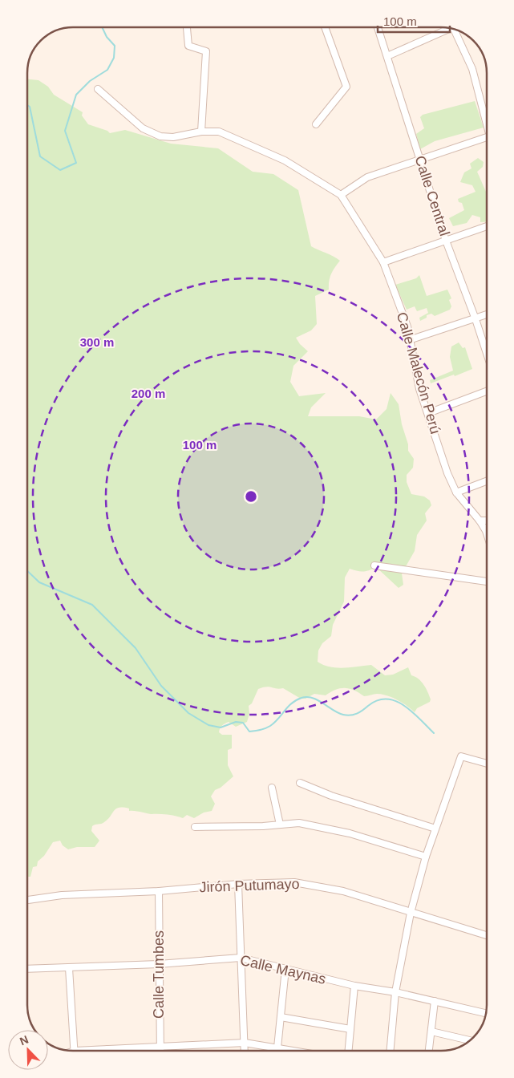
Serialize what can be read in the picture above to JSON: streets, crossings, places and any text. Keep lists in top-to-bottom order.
{
  "streets": {
    "street": [
      "Calle Central",
      "Calle Malecón Perú",
      "Jirón Putumayo",
      "Calle Maynas",
      "Calle Tumbes"
    ]
  },
  "crossings": [
    ["Jirón Putumayo", "Calle Tumbes"],
    ["Calle Maynas", "Calle Tumbes"]
  ],
  "scale_bar": "100 m",
  "north": "top left",
  "rings": ["300 m", "200 m", "100 m"]
}
